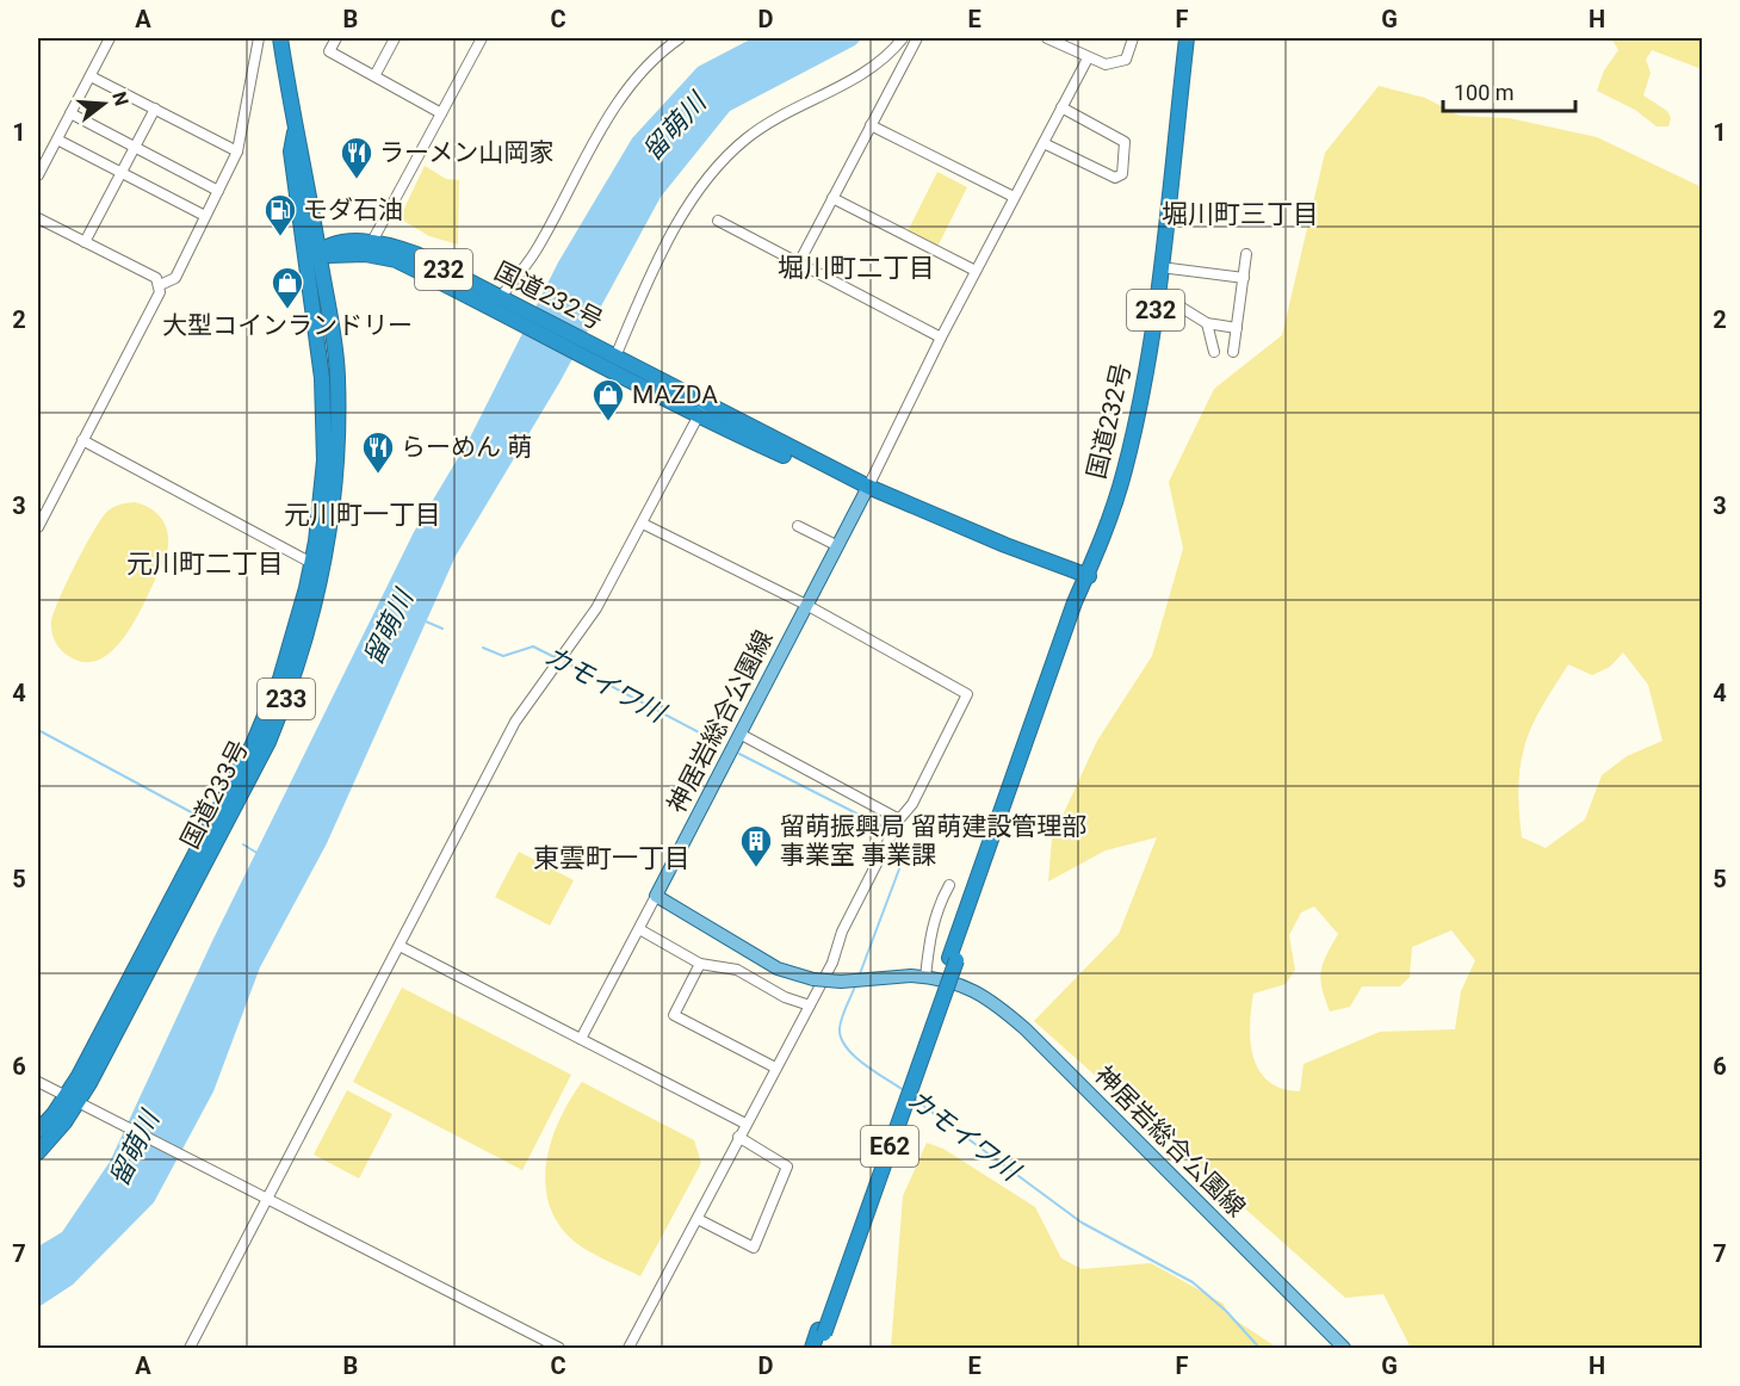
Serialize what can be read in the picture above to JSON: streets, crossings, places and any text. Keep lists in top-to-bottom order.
{
  "streets": {
    "highway": [
      "232",
      "国道232号",
      "233",
      "国道233号",
      "E62"
    ],
    "main road": ["神居岩総合公園線"]
  },
  "crossings": [
    ["国道232号", "神居岩総合公園線"],
    ["国道232号", "国道233号"],
    ["国道232号", "E62"]
  ],
  "districts": [
    "堀川町三丁目",
    "堀川町二丁目",
    "元川町一丁目",
    "元川町二丁目",
    "東雲町一丁目"
  ],
  "water": ["留萌川", "カモイワ川"],
  "places": {
    "restaurant": ["ラーメン山岡家", "らーめん 萌"],
    "fuel station": ["モダ石油"],
    "shop": ["大型コインランドリー", "MAZDA"],
    "building": ["留萌振興局 留萌建設管理部 事業室 事業課"]
  },
  "scale_bar": "100 m",
  "north": "right",
  "grid": {
    "columns": [
      "A",
      "B",
      "C",
      "D",
      "E",
      "F",
      "G",
      "H"
    ],
    "rows": [
      "1",
      "2",
      "3",
      "4",
      "5",
      "6",
      "7"
    ]
  }
}
